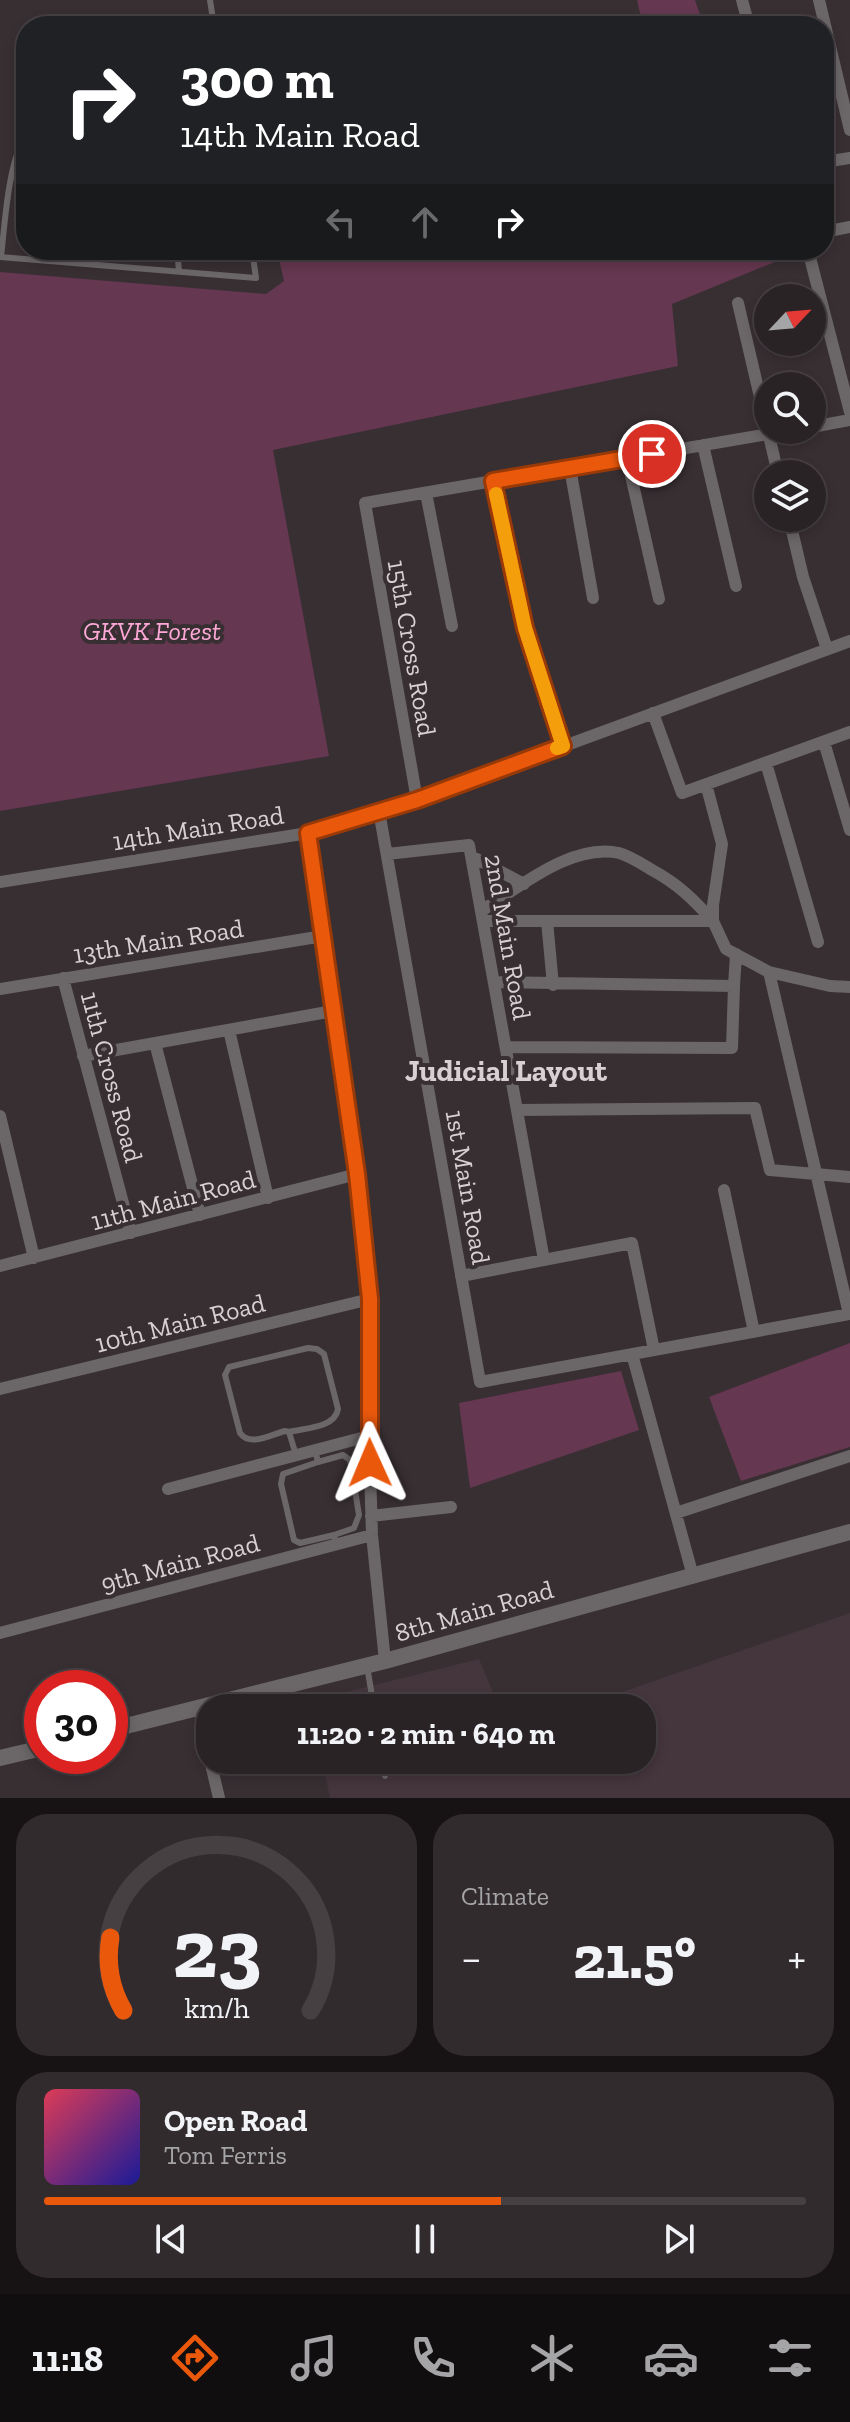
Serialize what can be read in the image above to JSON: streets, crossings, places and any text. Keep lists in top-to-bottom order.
{
  "streets": {
    "street": [
      "15th Cross Road",
      "14th Main Road",
      "2nd Main Road",
      "13th Main Road",
      "11th Cross Road",
      "1st Main Road",
      "11th Main Road",
      "10th Main Road",
      "9th Main Road",
      "8th Main Road"
    ]
  },
  "crossings": [
    ["15th Cross Road", "14th Main Road"],
    ["14th Main Road", "1st Main Road"],
    ["2nd Main Road", "1st Main Road"],
    ["13th Main Road", "11th Cross Road"],
    ["11th Cross Road", "11th Main Road"]
  ],
  "districts": ["Judicial Layout"],
  "parks": ["GKVK Forest"],
  "north": "top right",
  "page": {
    "turn": ["300 m", "14th Main Road"],
    "limit": "30",
    "trip": "11:20 · 2 min · 640 m",
    "tile": "Climate",
    "heat": ["−", "21.5°", "+"],
    "song": ["Open Road", "Tom Ferris"],
    "tabs": "11:18",
    "gauge": ["23", "km/h"]
  }
}
